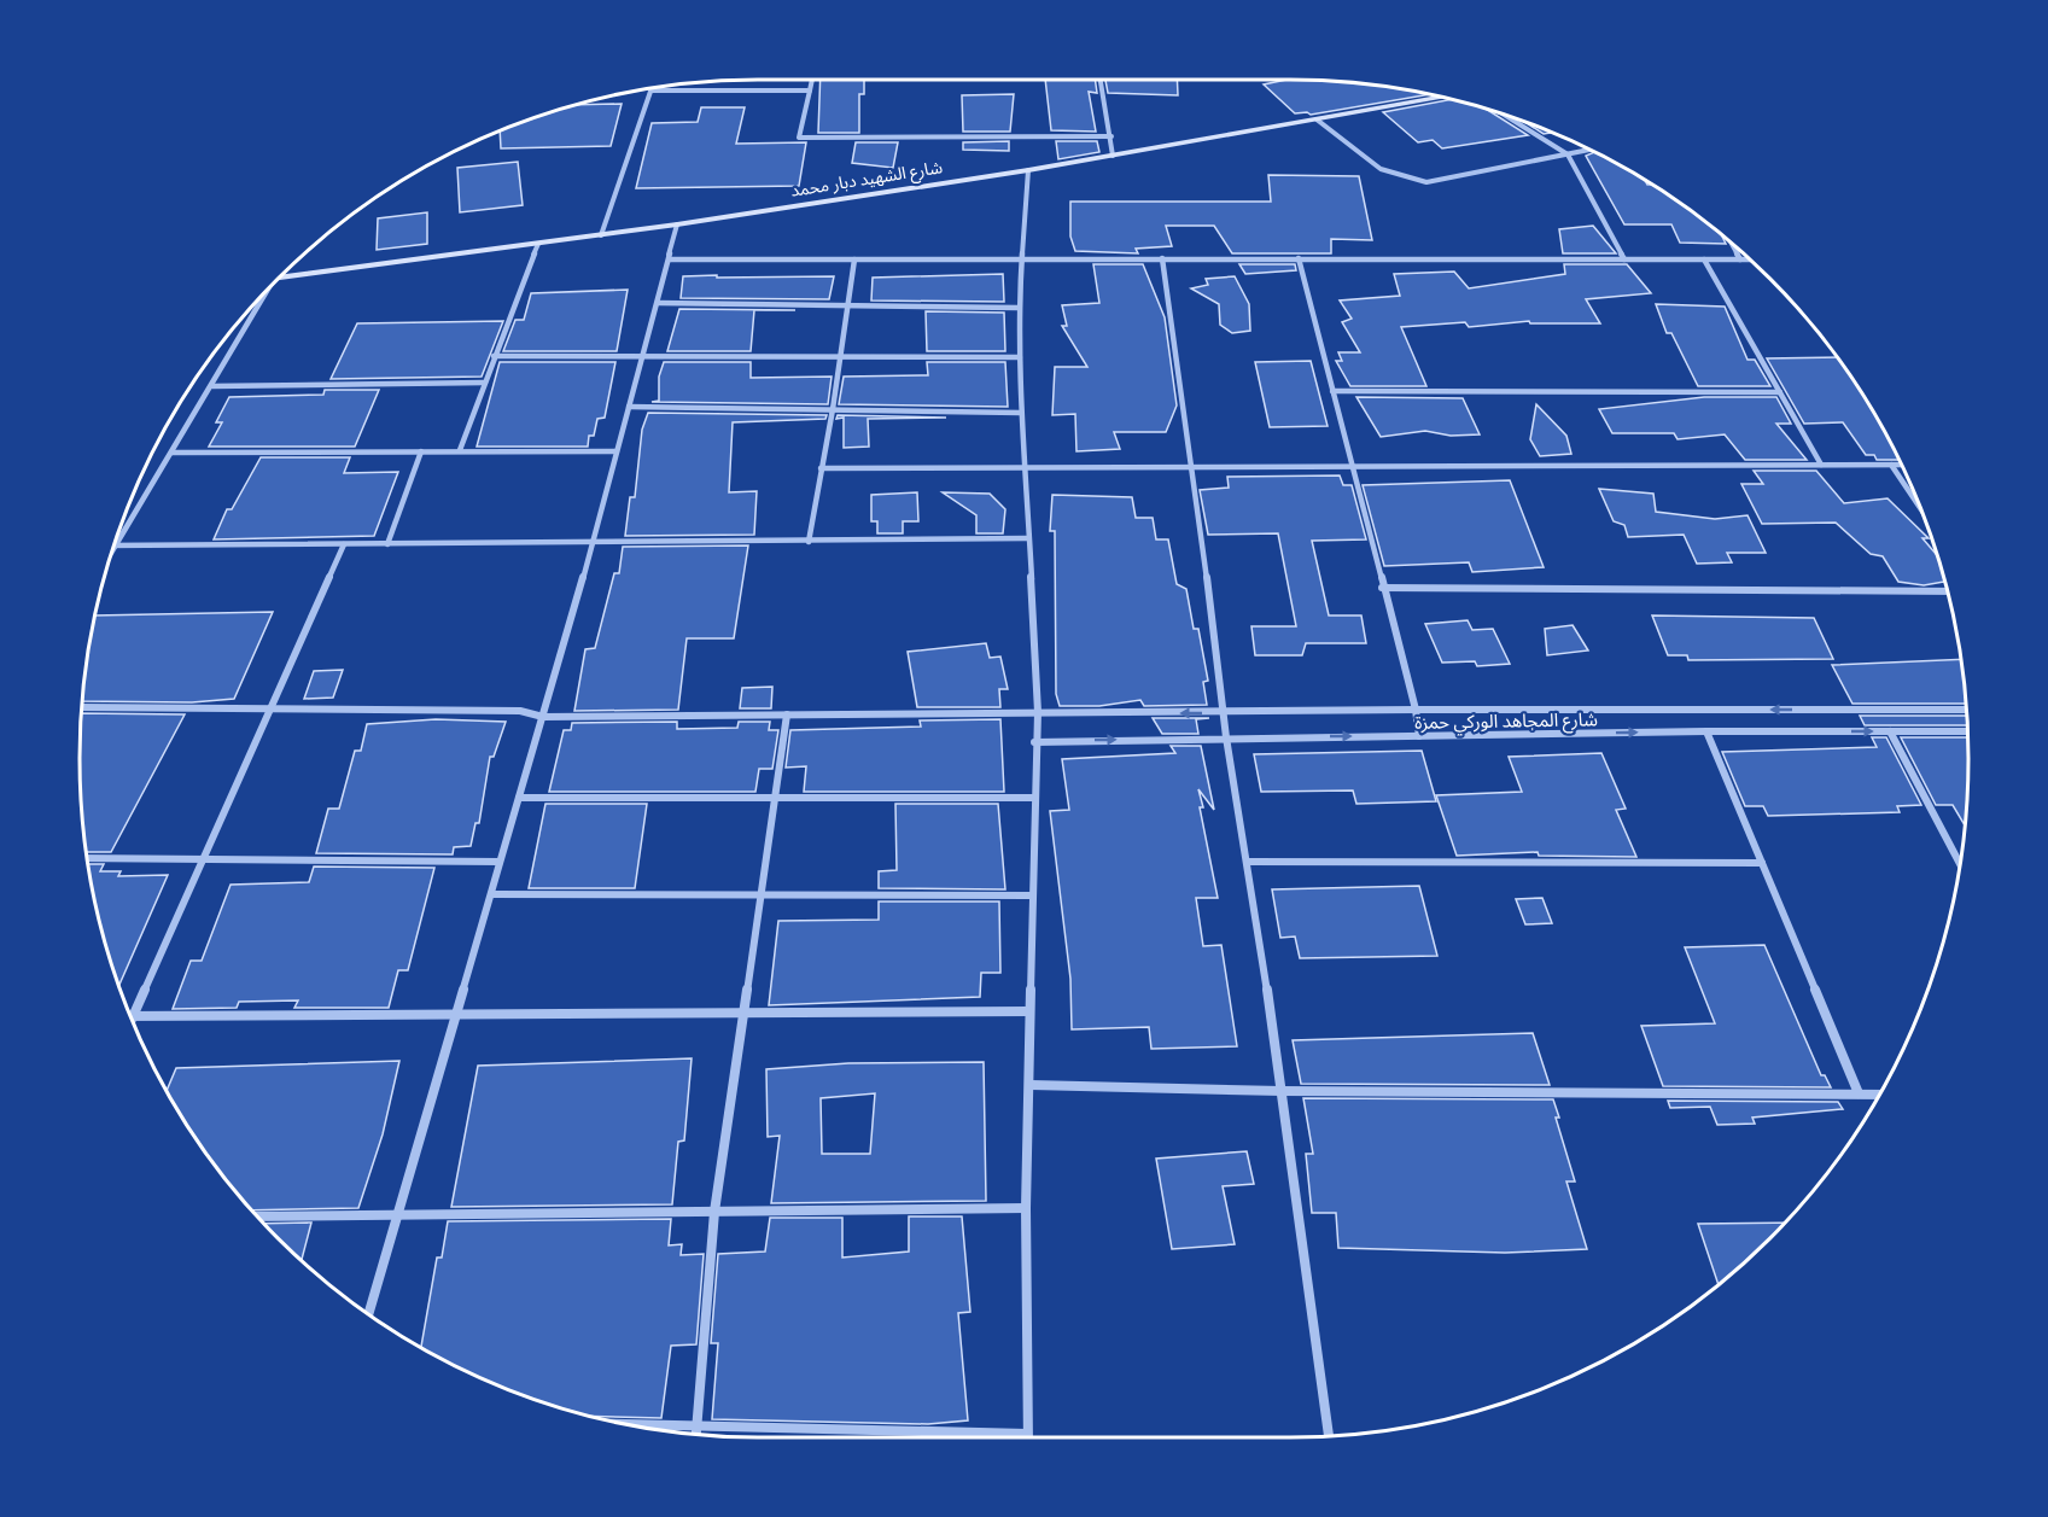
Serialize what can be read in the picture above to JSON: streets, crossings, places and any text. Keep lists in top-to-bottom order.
{
  "streets": {
    "street": ["شارع الشهيد دبار محمد", "شارع المجاهد الوركي حمزة"]
  }
}
